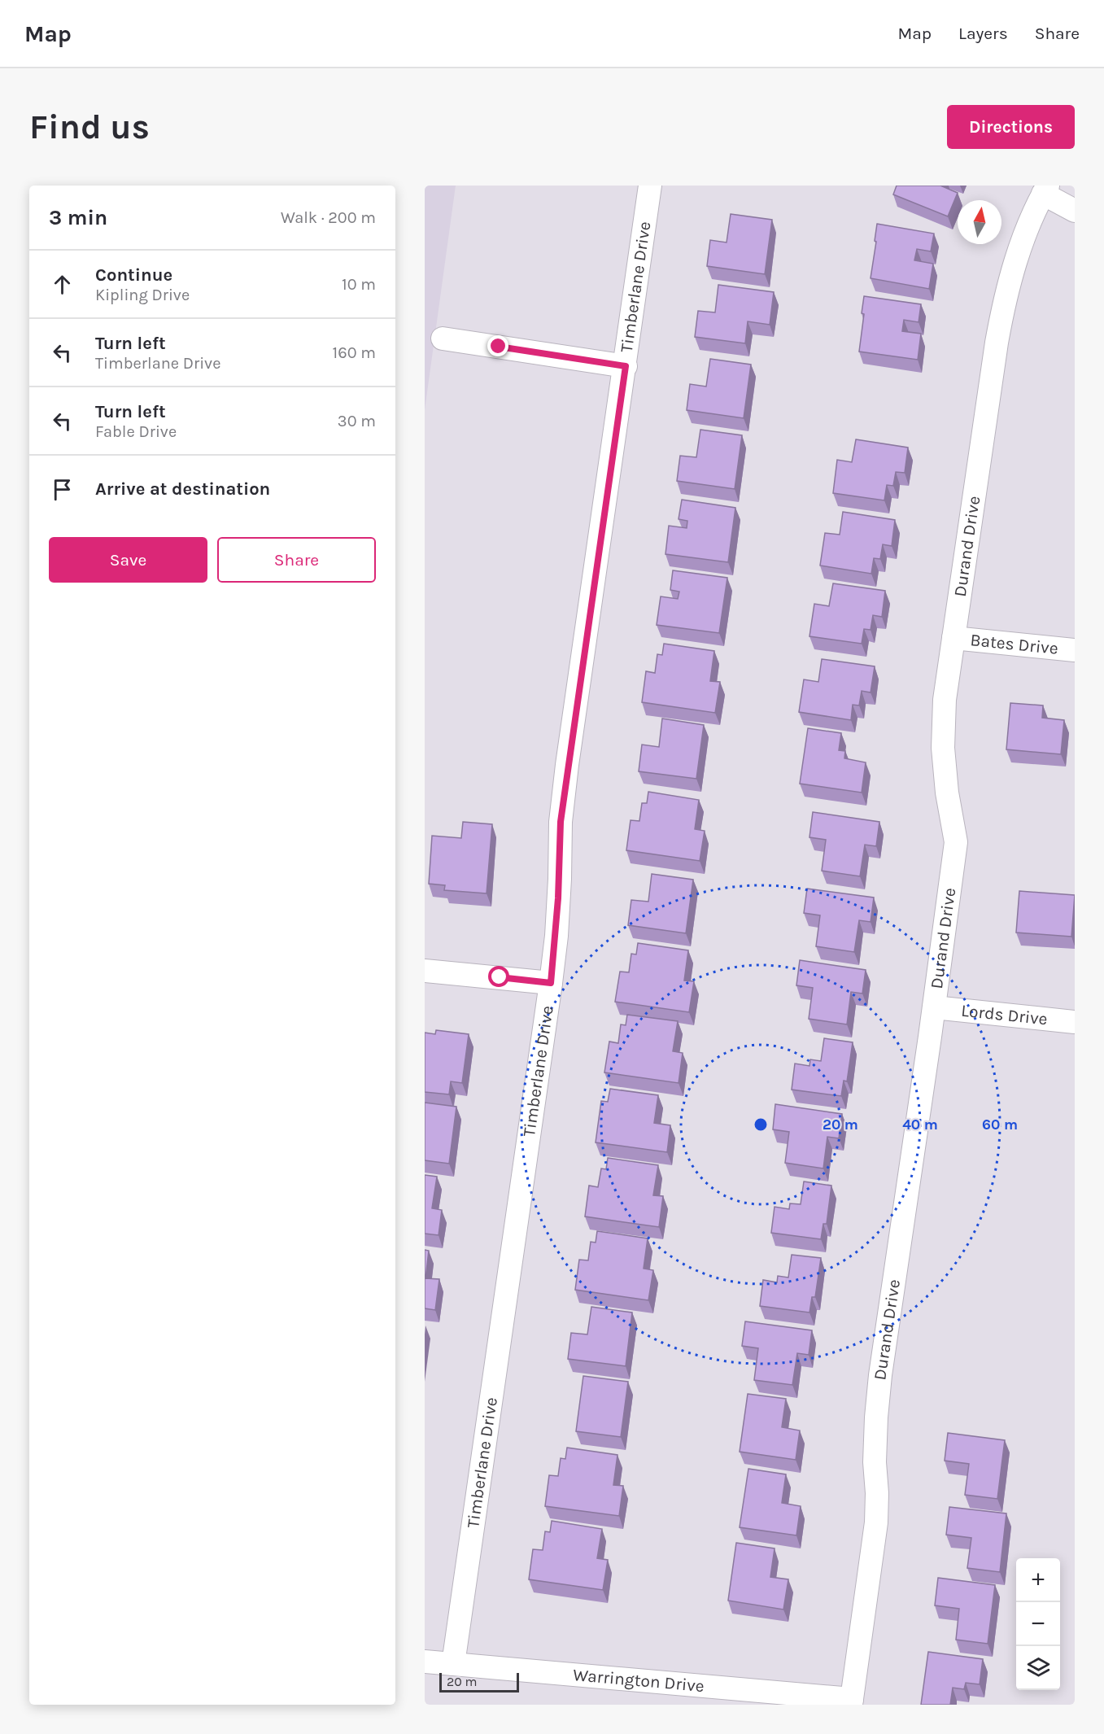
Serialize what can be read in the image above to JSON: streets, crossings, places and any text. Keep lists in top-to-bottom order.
{
  "streets": {
    "street": [
      "Timberlane Drive",
      "Durand Drive",
      "Bates Drive",
      "Lords Drive",
      "Warrington Drive"
    ]
  },
  "crossings": [
    ["Timberlane Drive", "Warrington Drive"],
    ["Durand Drive", "Bates Drive"],
    ["Durand Drive", "Lords Drive"],
    ["Durand Drive", "Warrington Drive"]
  ],
  "scale_bar": "20 m",
  "north": "top",
  "page": {
    "header": "Map",
    "nav": ["Map", "Layers", "Share"],
    "buttons": [
      "Directions",
      ["Save", "Share"]
    ],
    "title": "Find us",
    "heading": ["3 min", "Walk · 200 m"],
    "list": [
      ["Continue", "Kipling Drive", "10 m"],
      ["Turn left", "Timberlane Drive", "160 m"],
      ["Turn left", "Fable Drive", "30 m"],
      "Arrive at destination"
    ],
    "map_buttons": ["+", "−"],
    "scale": "20 m"
  },
  "rings": ["20 m", "40 m", "60 m"]
}
